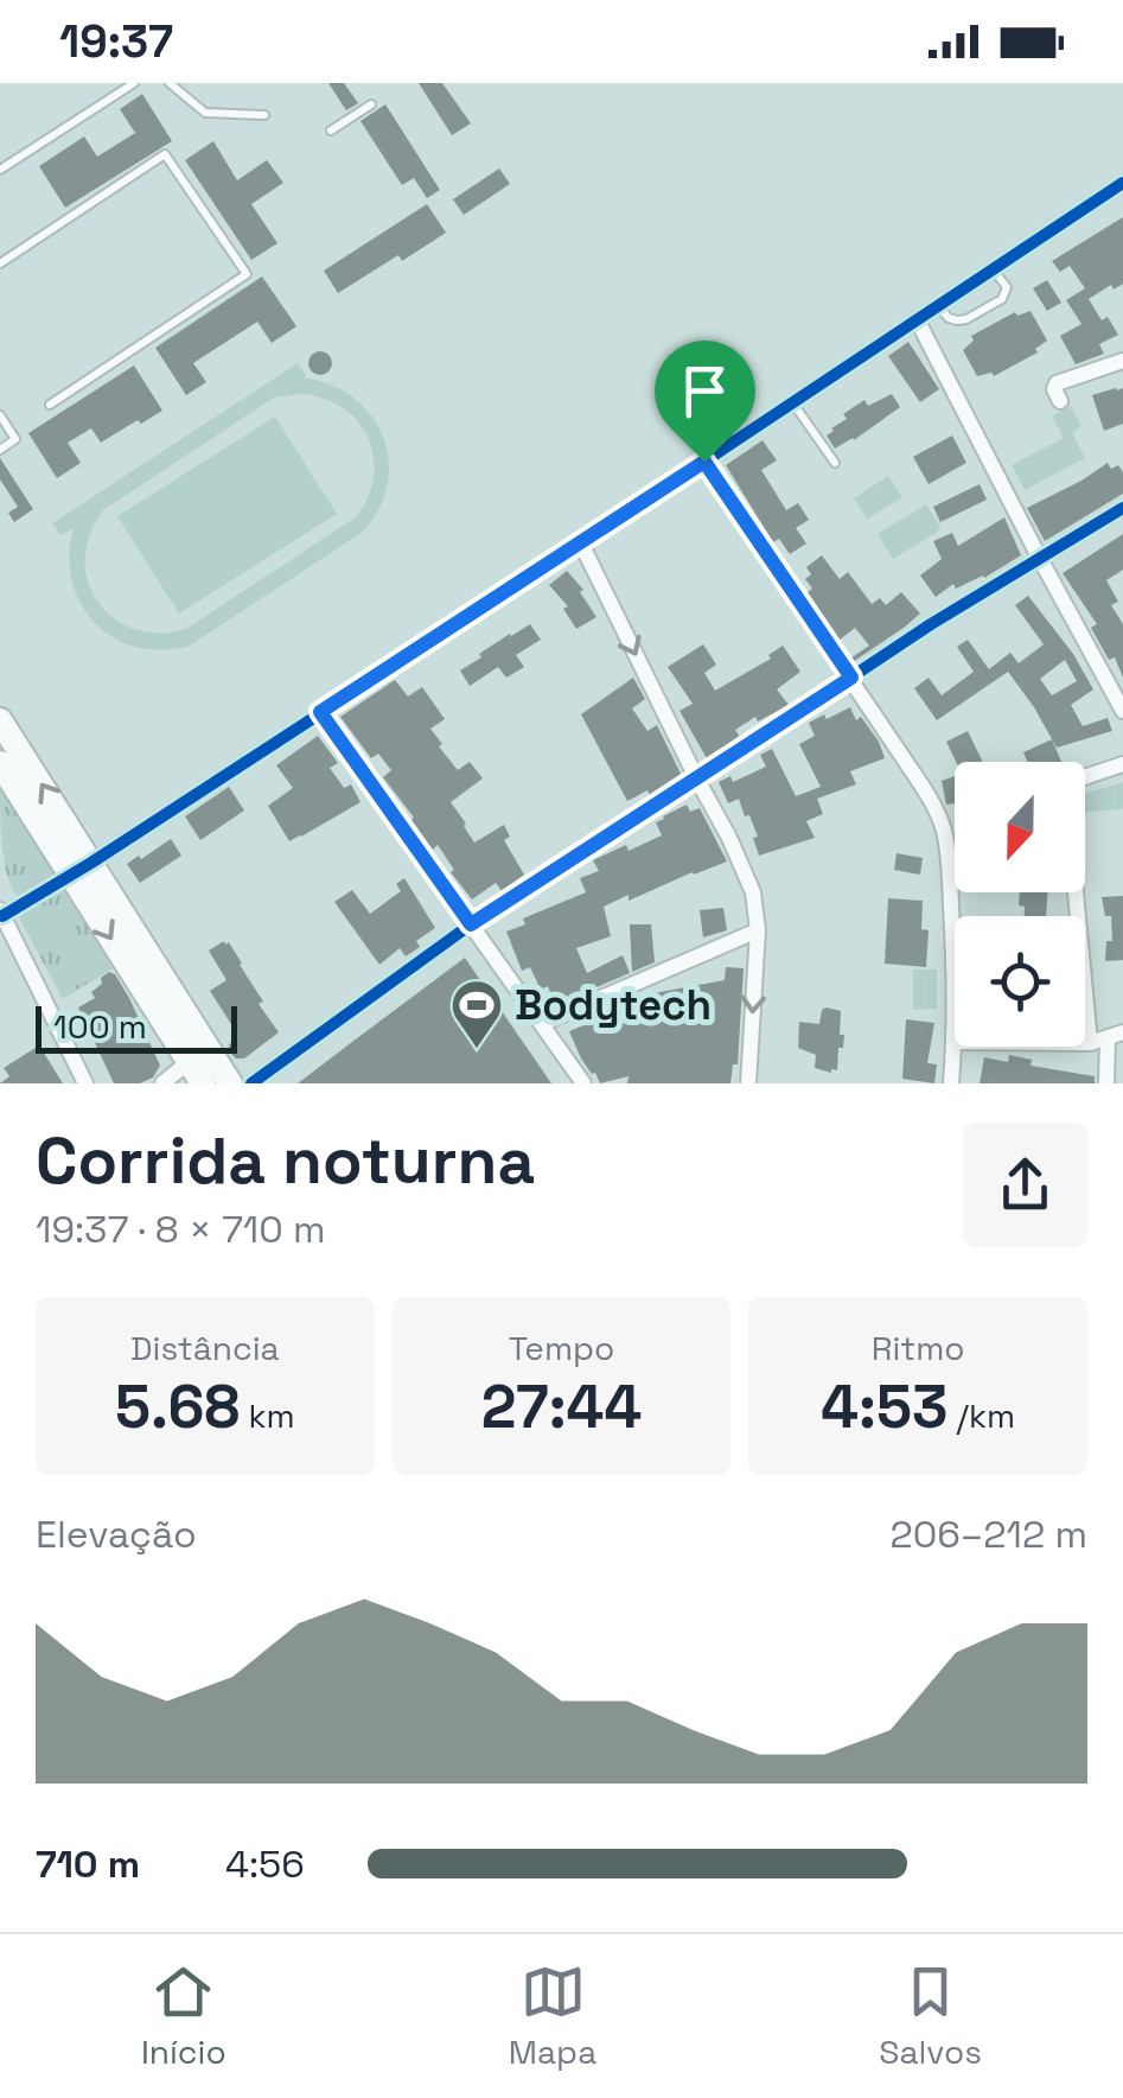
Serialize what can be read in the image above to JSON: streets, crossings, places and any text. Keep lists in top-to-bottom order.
{
  "places": {
    "sports": ["Bodytech"]
  },
  "scale_bar": "100 m",
  "north": "bottom",
  "page": {
    "status": "19:37",
    "scale": "100 m",
    "heading": ["Corrida noturna", "19:37 · 8 × 710 m"],
    "stats": [
      ["Distância", "5.68 km"],
      ["Tempo", "27:44"],
      ["Ritmo", "4:53 /km"]
    ],
    "chart": ["Elevação", "206–212 m"],
    "list": [
      {
        "name": "710 m",
        "note": "4:56"
      }
    ],
    "tabs": ["Início", "Mapa", "Salvos"]
  }
}
